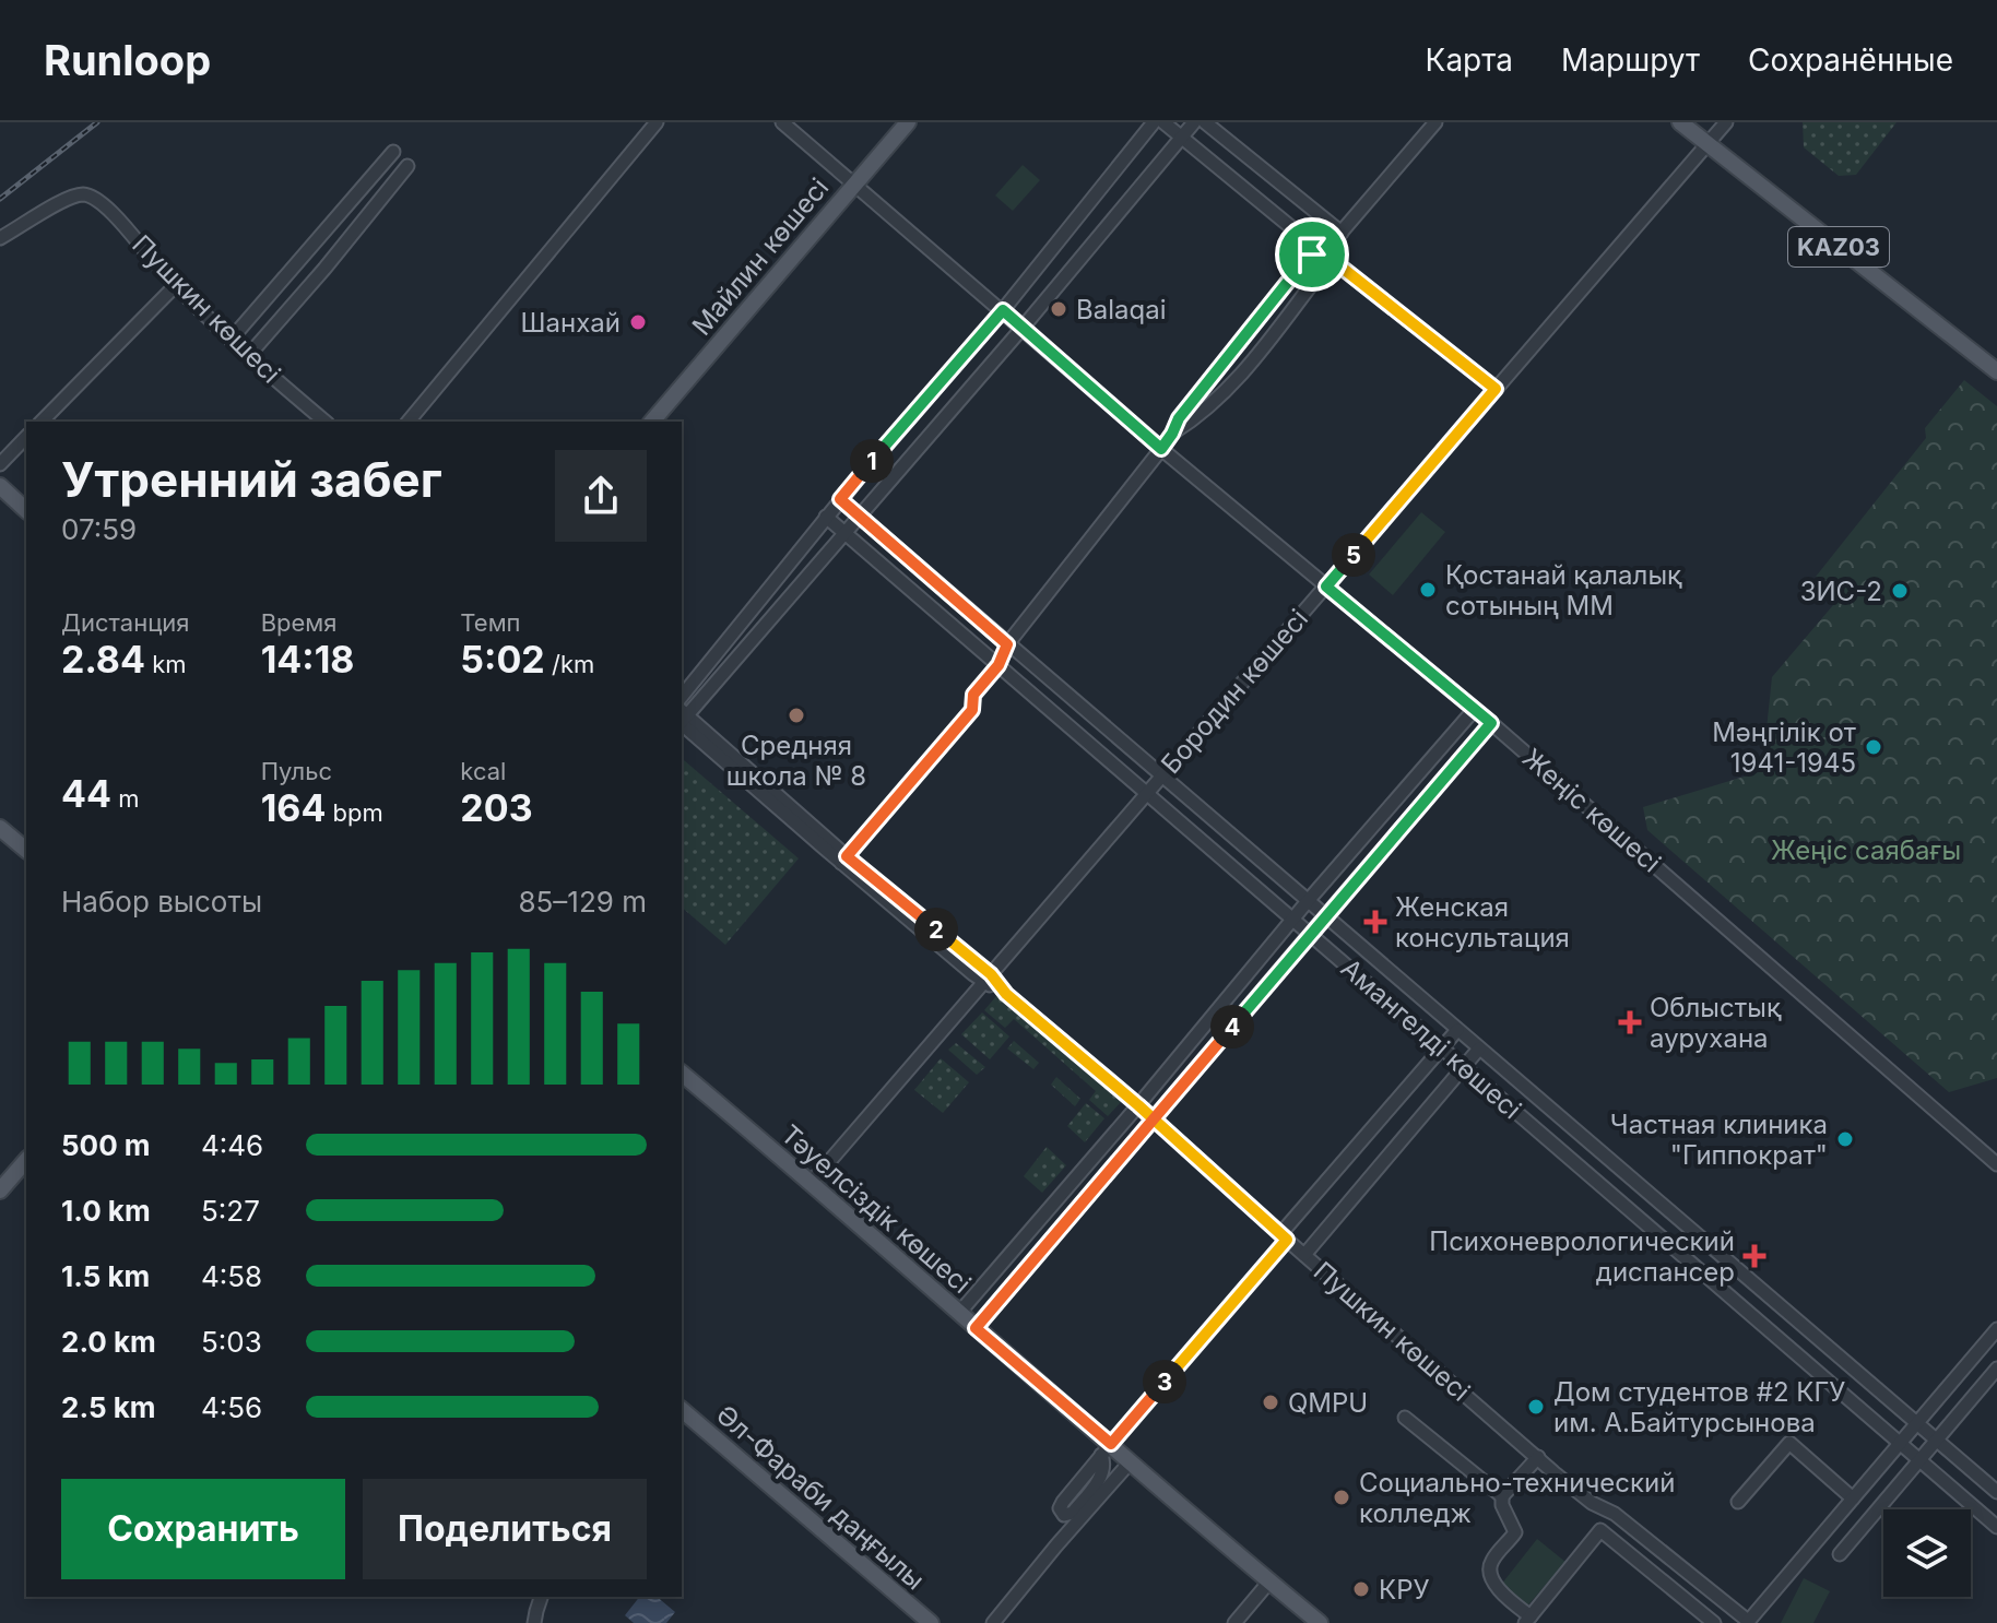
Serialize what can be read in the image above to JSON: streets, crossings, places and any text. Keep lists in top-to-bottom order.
{
  "streets": {
    "main road": [
      "KАZ03",
      "Майлин көшесі",
      "Тәуелсіздік көшесі",
      "Әл-Фараби даңғылы"
    ],
    "street": [
      "Пушкин көшесі",
      "Бородин көшесі",
      "Жеңіс көшесі",
      "Амангелді көшесі"
    ]
  },
  "crossings": [
    ["KАZ03", "Бородин көшесі"],
    ["Майлин көшесі", "Жеңіс көшесі"],
    ["Пушкин көшесі", "Бородин көшесі"],
    ["Бородин көшесі", "Жеңіс көшесі"],
    ["Бородин көшесі", "Амангелді көшесі"],
    ["Бородин көшесі", "Тәуелсіздік көшесі"]
  ],
  "parks": ["Жеңіс саябағы"],
  "places": {
    "other": [
      "Balaqai",
      "Шанхай",
      "Қостанай қалалық сотының ММ",
      "ЗИС-2",
      "Средняя школа № 8",
      "Мәңгілік от 1941-1945",
      "Частная клиника \"Гиппократ\"",
      "QMPU",
      "Дом студентов #2 КГУ им. А.Байтурсынова",
      "Социально-технический колледж",
      "КРУ"
    ],
    "health": ["Женская консультация", "Облыстық аурухана", "Психоневрологический диспансер"]
  },
  "page": {
    "header": "Runloop",
    "nav": ["Карта", "Маршрут", "Сохранённые"],
    "heading": ["Утренний забег", "07:59"],
    "pins": [
      "1",
      "5",
      "2",
      "4",
      "3"
    ],
    "stats": [
      ["Дистанция", "2.84 km"],
      ["Время", "14:18"],
      ["Темп", "5:02 /km"],
      ["44 m"],
      ["Пульс", "164 bpm"],
      ["kcal", "203"]
    ],
    "chart": ["Набор высоты", "85–129 m"],
    "list": [
      {
        "name": "500 m",
        "note": "4:46"
      },
      {
        "name": "1.0 km",
        "note": "5:27"
      },
      {
        "name": "1.5 km",
        "note": "4:58"
      },
      {
        "name": "2.0 km",
        "note": "5:03"
      },
      {
        "name": "2.5 km",
        "note": "4:56"
      }
    ],
    "buttons": ["Сохранить", "Поделиться"]
  }
}
